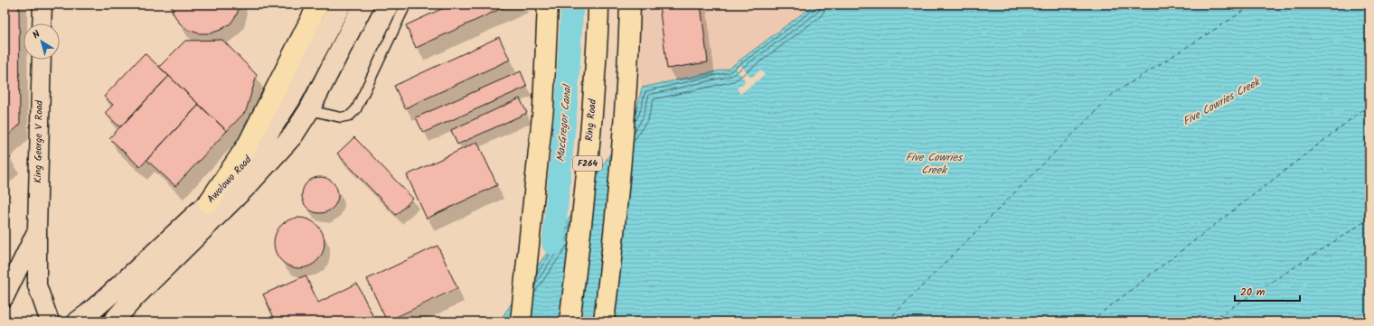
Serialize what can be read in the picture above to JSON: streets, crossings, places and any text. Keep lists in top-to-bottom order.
{
  "streets": {
    "highway": ["Ring Road", "F264"],
    "main road": ["Awolowo Road"],
    "street": ["King George V Road"]
  },
  "water": ["Five Cowries Creek", "MacGregor Canal"],
  "scale_bar": "20 m",
  "north": "top left"
}
